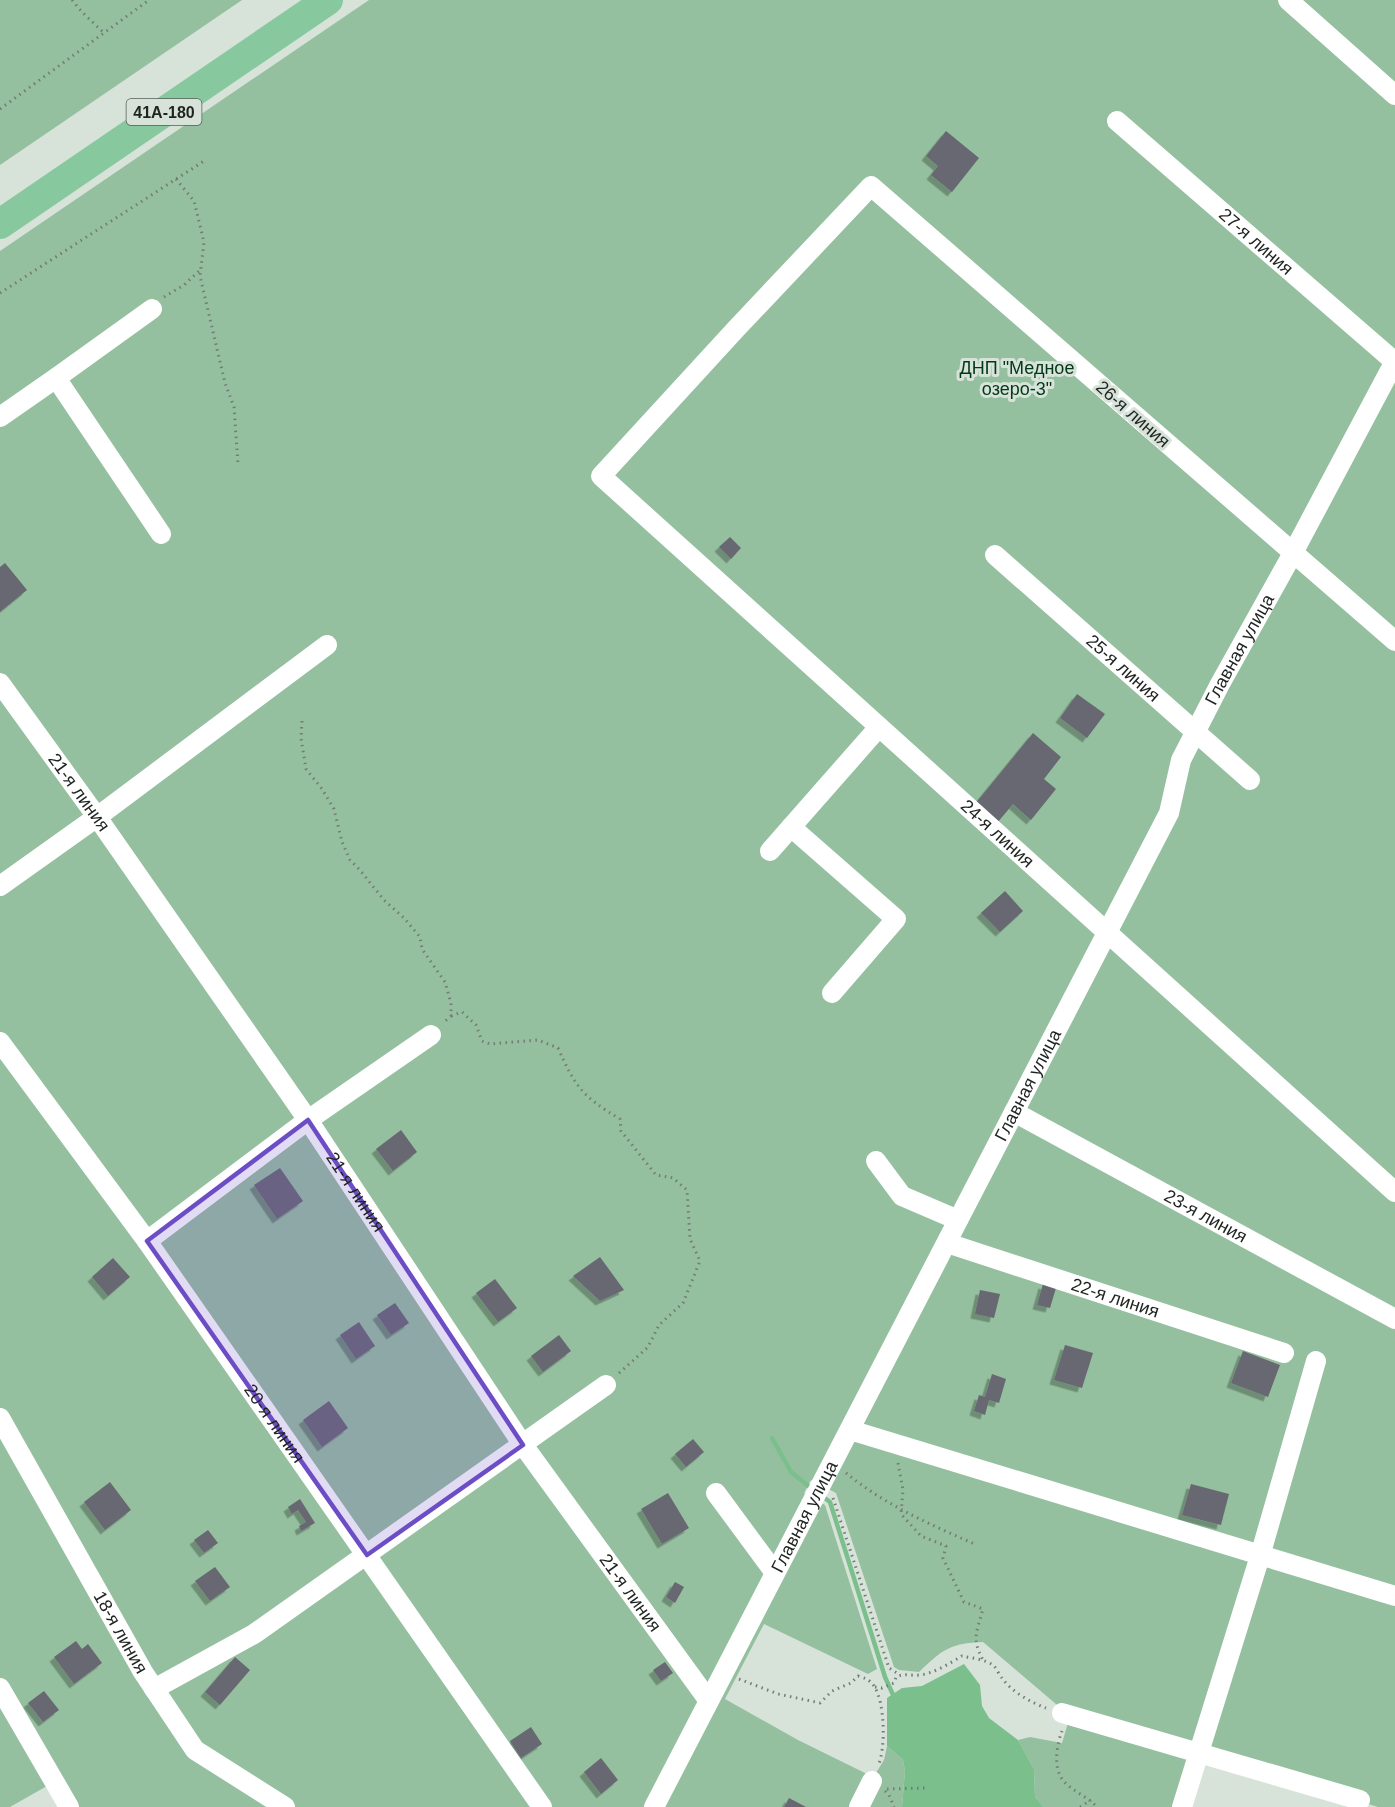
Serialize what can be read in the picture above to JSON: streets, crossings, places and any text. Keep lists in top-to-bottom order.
{
  "streets": {
    "main road": ["41А-180"],
    "street": [
      "27-я линия",
      "26-я линия",
      "Главная улица",
      "25-я линия",
      "21-я линия",
      "24-я линия",
      "23-я линия",
      "22-я линия",
      "20-я линия",
      "18-я линия"
    ]
  },
  "crossings": [
    ["27-я линия", "Главная улица"],
    ["26-я линия", "Главная улица"],
    ["26-я линия", "24-я линия"],
    ["Главная улица", "25-я линия"],
    ["Главная улица", "21-я линия"],
    ["Главная улица", "24-я линия"],
    ["Главная улица", "23-я линия"],
    ["Главная улица", "22-я линия"]
  ],
  "parks": ["ДНП \"Медное озеро-3\""]
}
